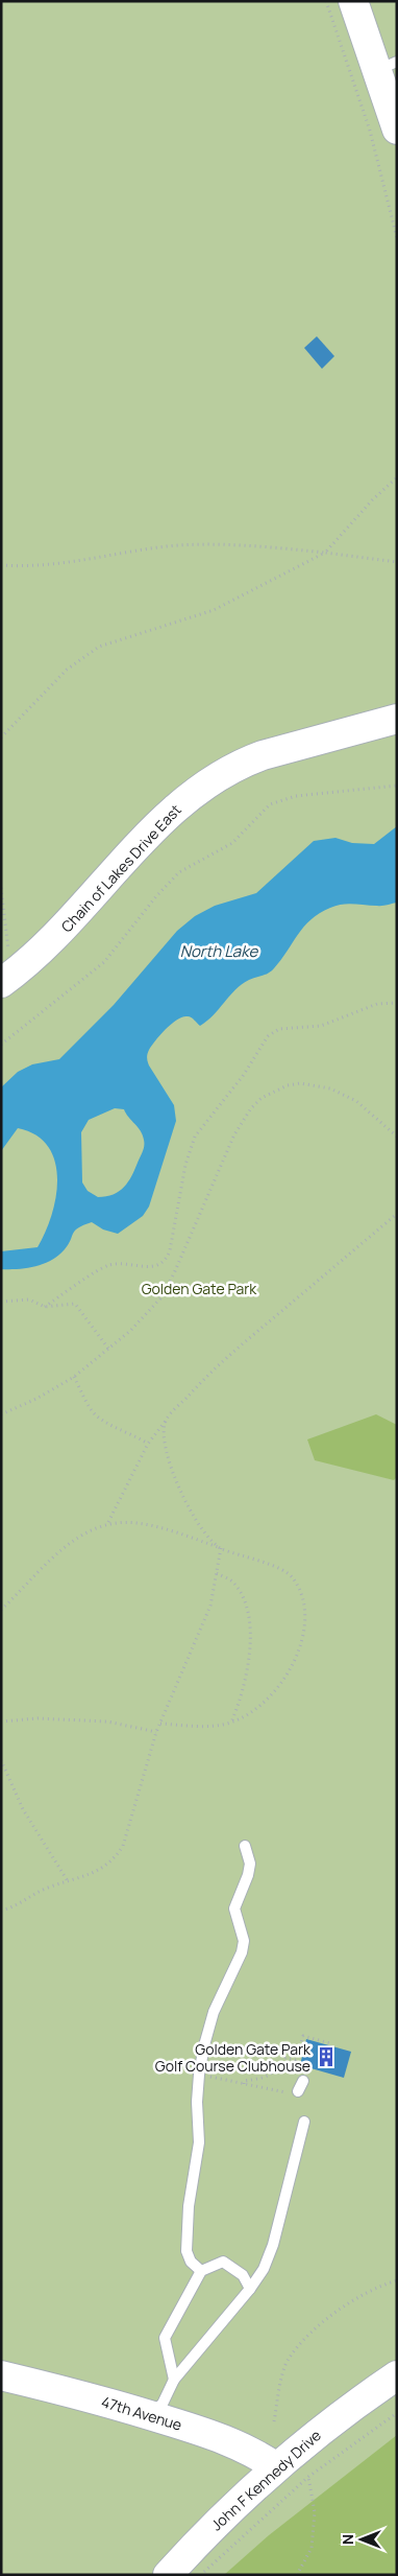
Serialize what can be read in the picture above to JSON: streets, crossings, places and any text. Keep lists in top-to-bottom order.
{
  "streets": {
    "street": ["Chain of Lakes Drive East", "47th Avenue", "John F Kennedy Drive"]
  },
  "crossings": [
    ["47th Avenue", "John F Kennedy Drive"]
  ],
  "water": ["North Lake"],
  "parks": ["Golden Gate Park"],
  "places": {
    "building": ["Golden Gate Park Golf Course Clubhouse"]
  },
  "north": "left"
}
